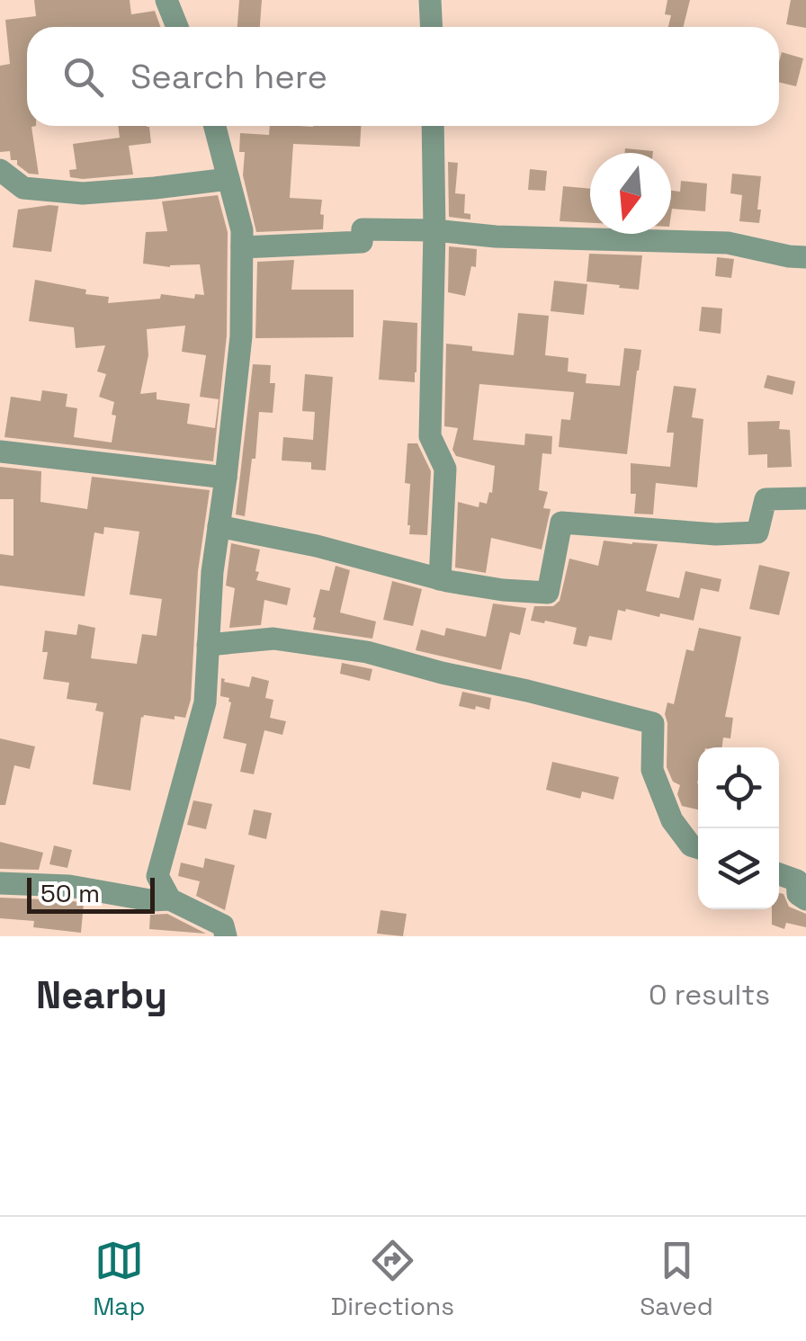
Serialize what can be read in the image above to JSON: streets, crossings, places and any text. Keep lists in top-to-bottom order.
{
  "scale_bar": "50 m",
  "north": "bottom",
  "page": {
    "search": "Search here",
    "scale": "50 m",
    "heading": ["Nearby", "0 results"],
    "nav": ["Map", "Directions", "Saved"]
  }
}
